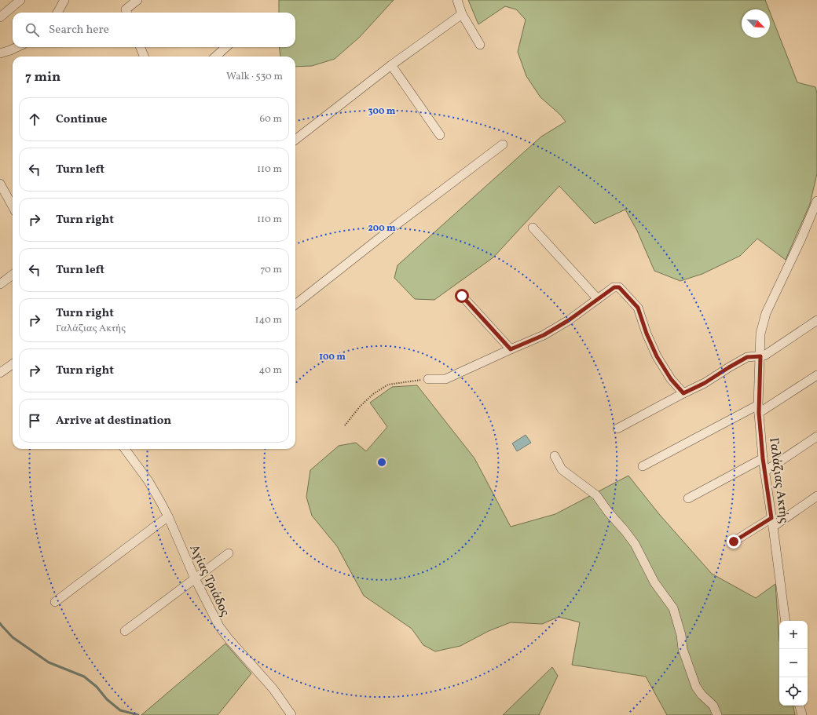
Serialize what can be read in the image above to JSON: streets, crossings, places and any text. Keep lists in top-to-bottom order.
{
  "streets": {
    "street": ["Γαλάζιας Ακτής", "Αγίας Τριάδος"]
  },
  "north": "bottom right",
  "page": {
    "search": "Search here",
    "heading": ["7 min", "Walk · 530 m"],
    "list": [
      ["Continue", "60 m"],
      ["Turn left", "110 m"],
      ["Turn right", "110 m"],
      ["Turn left", "70 m"],
      ["Turn right", "Γαλάζιας Ακτής", "140 m"],
      ["Turn right", "40 m"],
      "Arrive at destination"
    ],
    "map_buttons": ["+", "−"]
  },
  "rings": ["300 m", "200 m", "100 m"]
}
